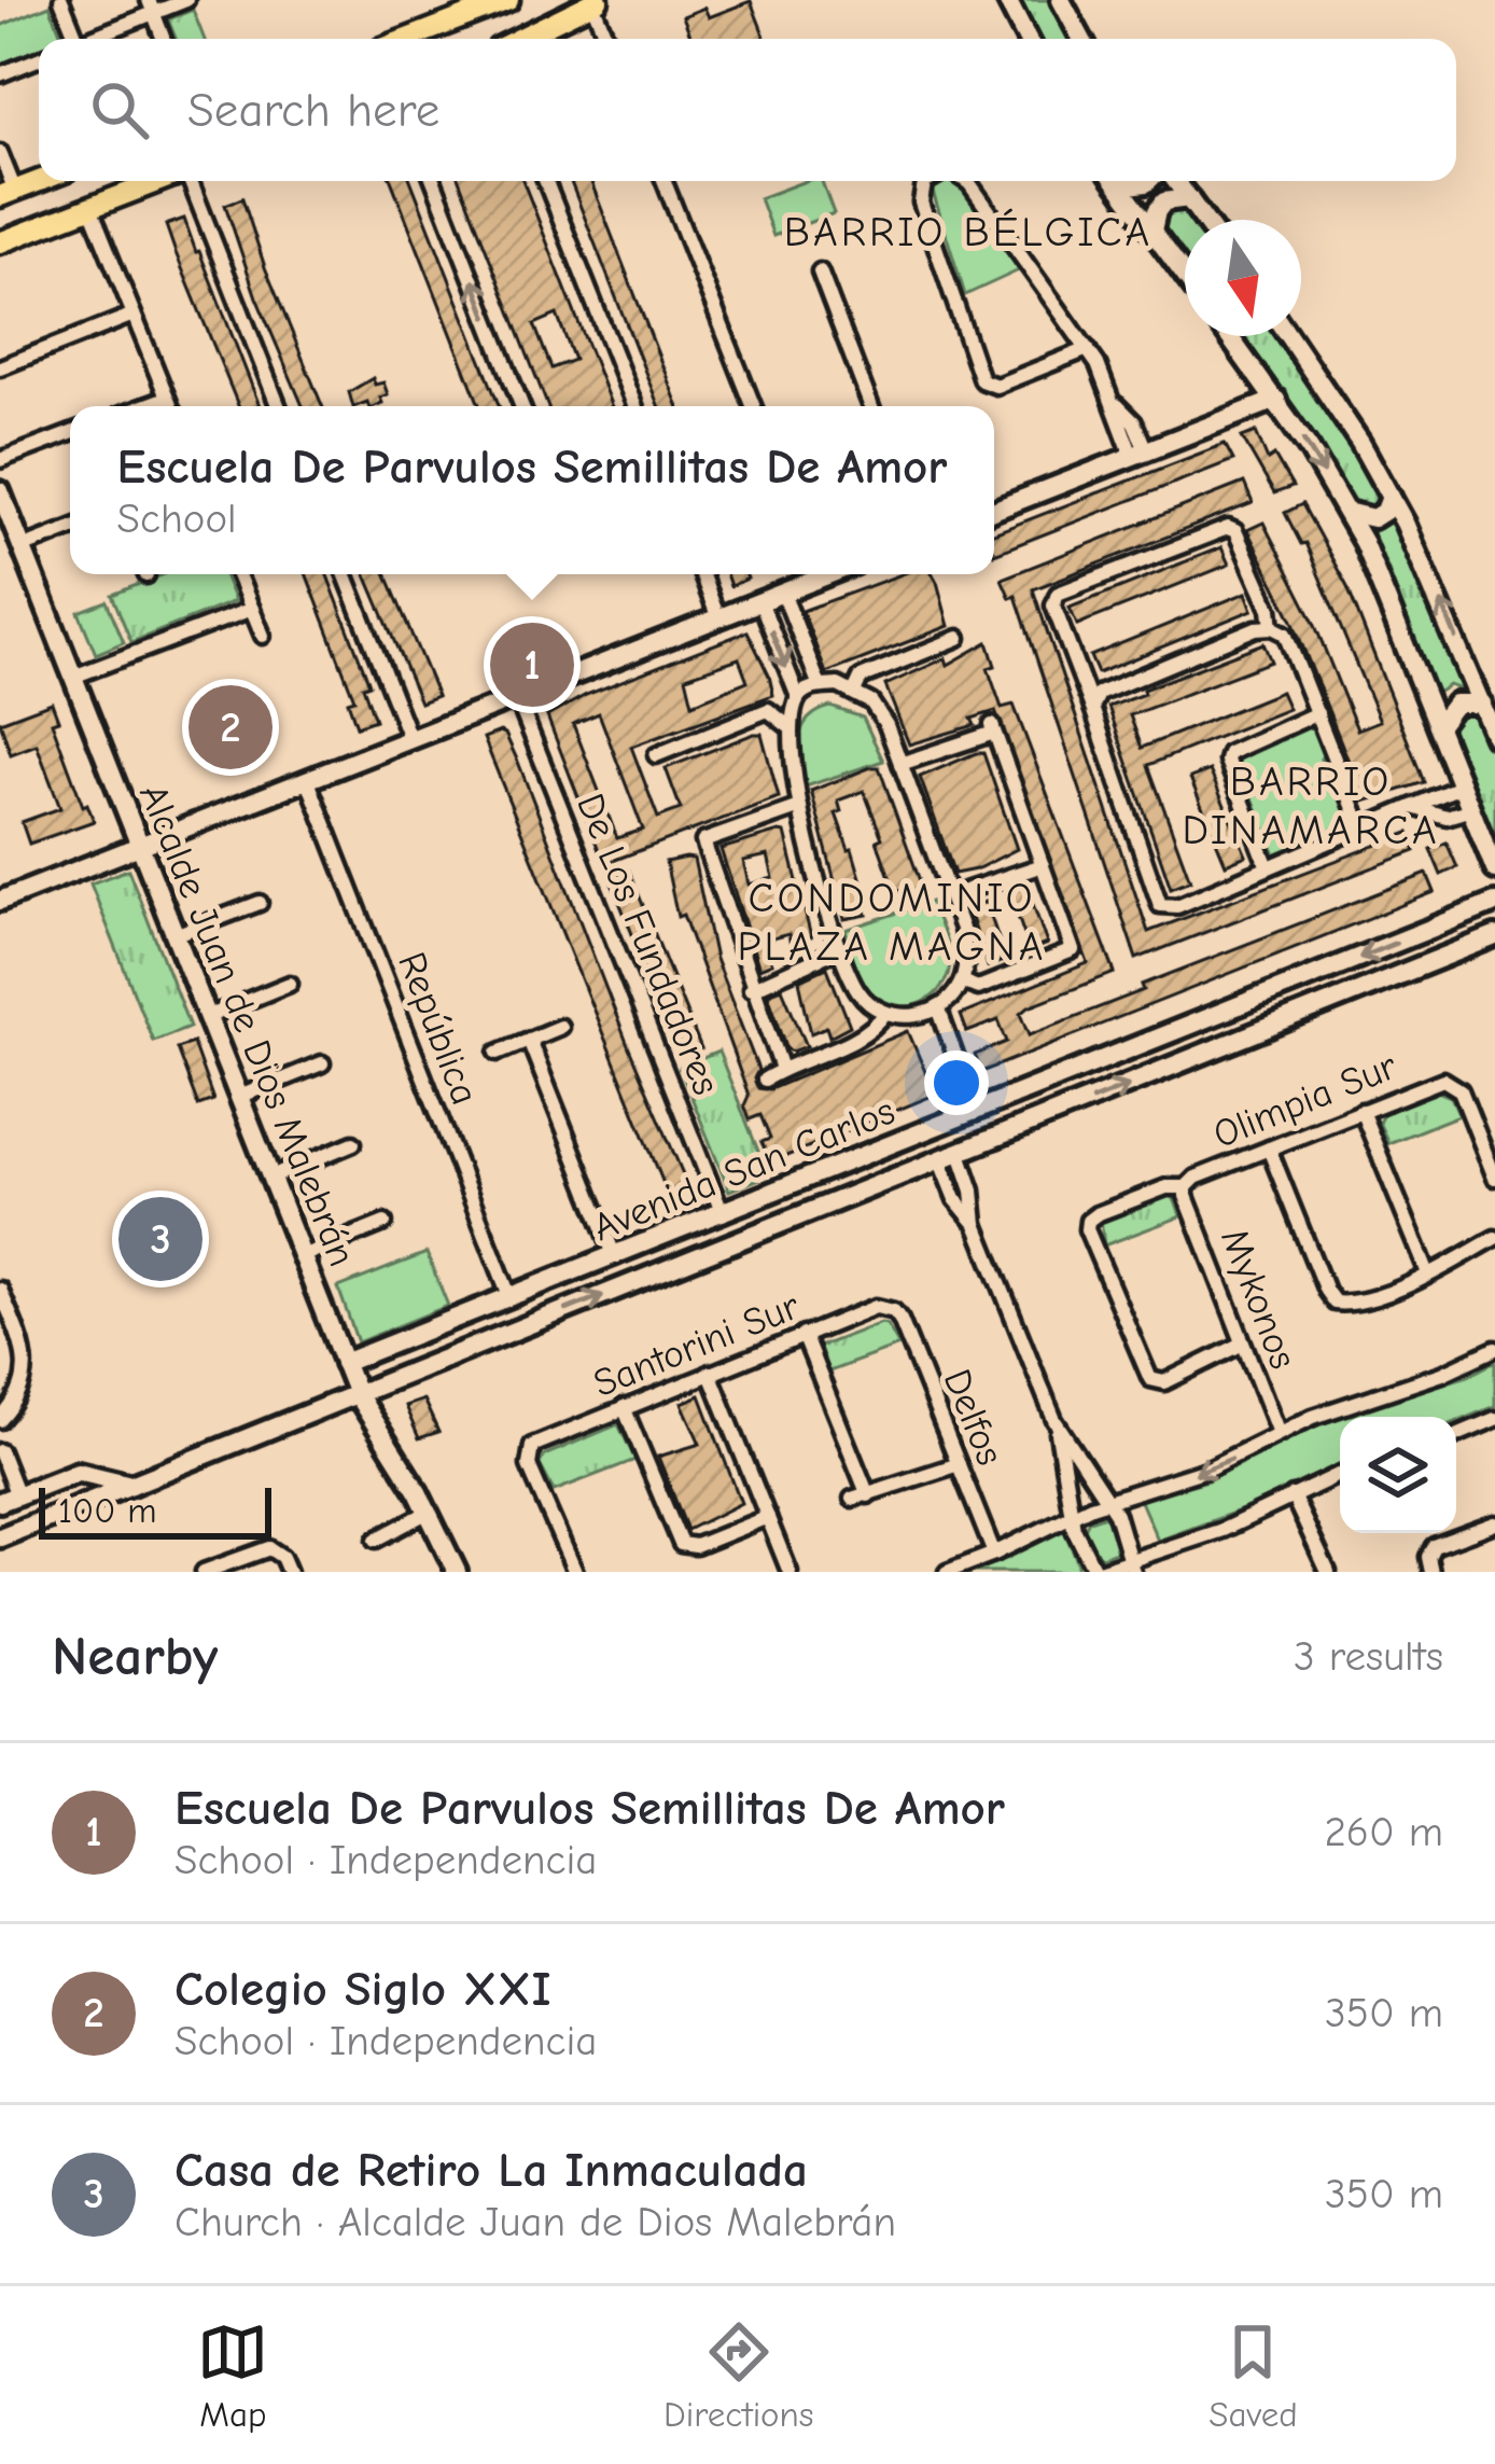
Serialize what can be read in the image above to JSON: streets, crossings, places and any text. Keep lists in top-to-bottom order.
{
  "streets": {
    "main road": ["Alcalde Juan de Dios Malebrán", "Avenida San Carlos"],
    "street": [
      "De Los Fundadores",
      "República",
      "Olimpia Sur",
      "Mykonos",
      "Santorini Sur",
      "Delfos"
    ]
  },
  "crossings": [
    ["De Los Fundadores", "Avenida San Carlos"],
    ["Alcalde Juan de Dios Malebrán", "Avenida San Carlos"],
    ["República", "Avenida San Carlos"],
    ["Olimpia Sur", "Mykonos"],
    ["Santorini Sur", "Delfos"]
  ],
  "districts": ["BARRIO BÉLGICA", "BARRIO DINAMARCA", "CONDOMINIO PLAZA MAGNA"],
  "scale_bar": "100 m",
  "north": "bottom",
  "page": {
    "search": "Search here",
    "popup": ["Escuela De Parvulos Semillitas De Amor", "School"],
    "pins": ["1", "2", "3"],
    "scale": "100 m",
    "heading": ["Nearby", "3 results"],
    "list": [
      {
        "mark": "1",
        "name": "Escuela De Parvulos Semillitas De Amor",
        "note": "School · Independencia",
        "value": "260 m"
      },
      {
        "mark": "2",
        "name": "Colegio Siglo XXI",
        "note": "School · Independencia",
        "value": "350 m"
      },
      {
        "mark": "3",
        "name": "Casa de Retiro La Inmaculada",
        "note": "Church · Alcalde Juan de Dios Malebrán",
        "value": "350 m"
      }
    ],
    "nav": ["Map", "Directions", "Saved"]
  }
}
